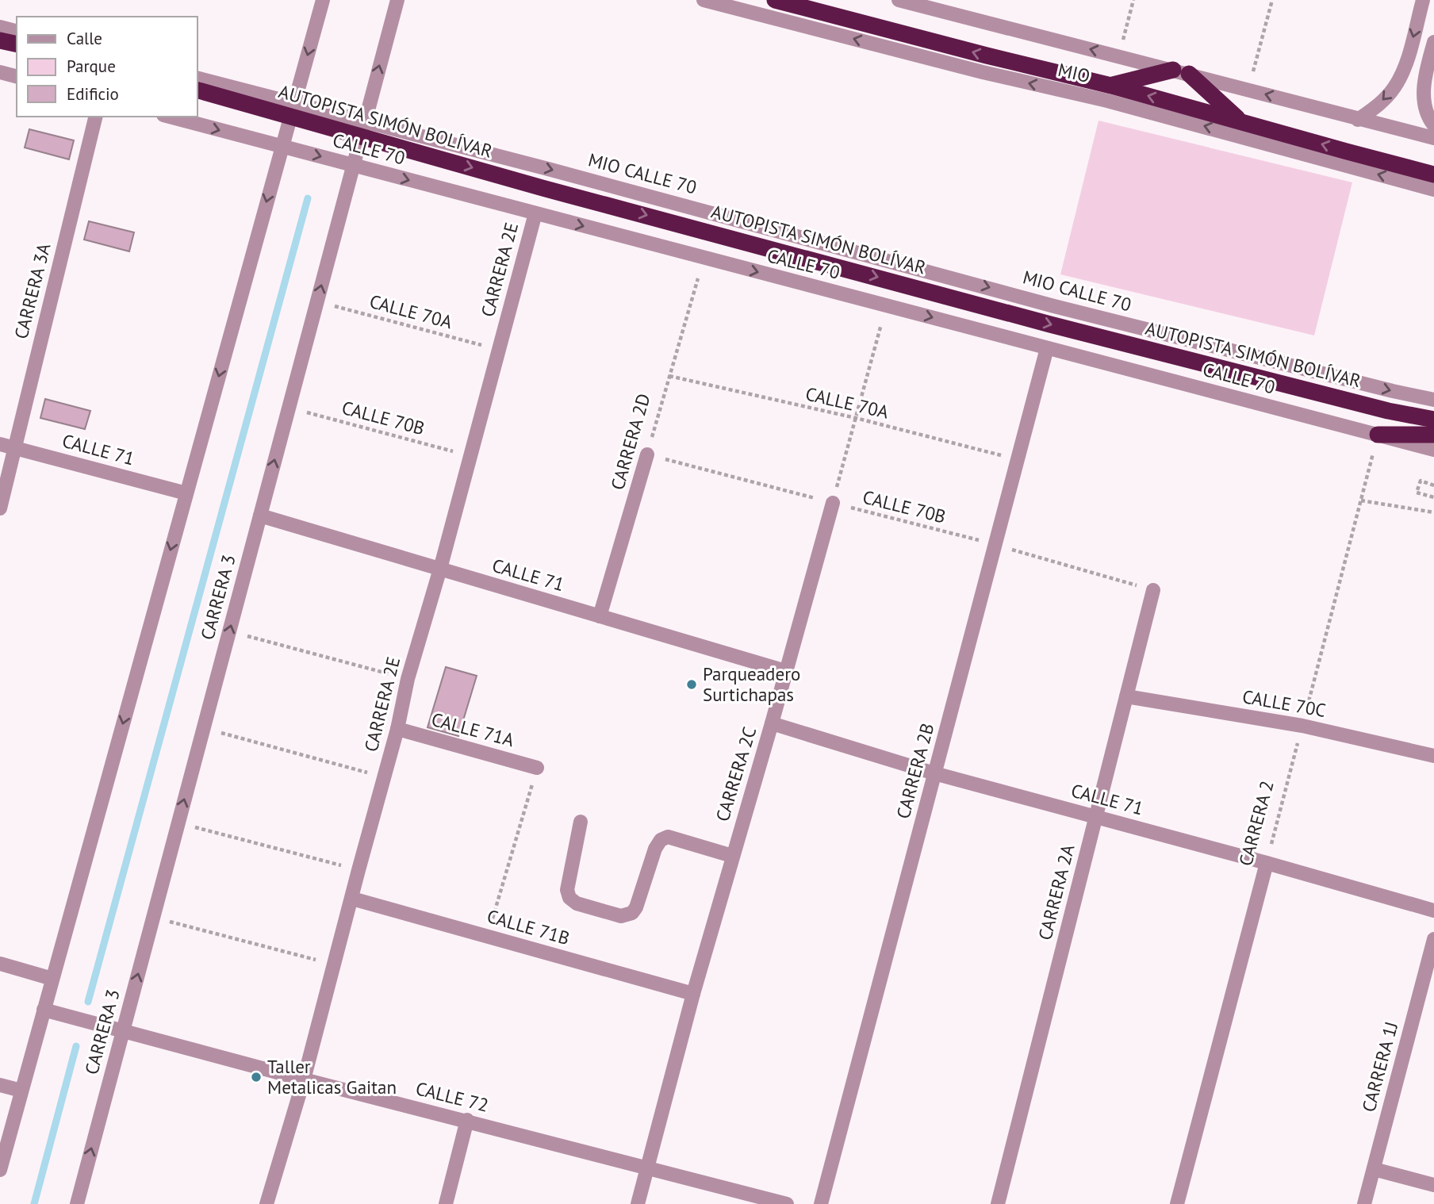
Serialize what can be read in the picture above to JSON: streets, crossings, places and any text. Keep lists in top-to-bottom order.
{
  "streets": {
    "highway": ["AUTOPISTA SIMÓN BOLÍVAR"],
    "street": [
      "MIO",
      "CALLE 70",
      "MIO CALLE 70",
      "CARRERA 2E",
      "CARRERA 3A",
      "CARRERA 2D",
      "CALLE 71",
      "CARRERA 3",
      "CALLE 70C",
      "CALLE 71A",
      "CARRERA 2B",
      "CARRERA 2C",
      "CARRERA 2",
      "CARRERA 2A",
      "CALLE 71B",
      "CARRERA 1J",
      "CALLE 72"
    ],
    "path": ["CALLE 70A", "CALLE 70B"]
  },
  "crossings": [
    ["AUTOPISTA SIMÓN BOLÍVAR", "MIO CALLE 70"],
    ["AUTOPISTA SIMÓN BOLÍVAR", "CARRERA 3"],
    ["CALLE 70", "CARRERA 2E"],
    ["CALLE 70", "CARRERA 3"],
    ["CALLE 70", "CARRERA 2B"],
    ["MIO CALLE 70", "CARRERA 3"],
    ["CARRERA 2E", "CALLE 70A"],
    ["CARRERA 2E", "CALLE 70B"],
    ["CARRERA 2E", "CALLE 71"],
    ["CARRERA 2E", "CALLE 71A"],
    ["CARRERA 2E", "CALLE 71B"],
    ["CARRERA 2E", "CALLE 72"],
    ["CARRERA 3A", "CALLE 71"],
    ["CALLE 70A", "CARRERA 2D"],
    ["CALLE 70A", "CARRERA 3"],
    ["CALLE 70A", "CARRERA 2B"],
    ["CALLE 70B", "CARRERA 2D"],
    ["CALLE 70B", "CARRERA 3"],
    ["CALLE 70B", "CARRERA 2B"],
    ["CALLE 70B", "CARRERA 2C"],
    ["CALLE 70B", "CARRERA 2A"],
    ["CARRERA 2D", "CALLE 71"],
    ["CALLE 71", "CARRERA 3"],
    ["CALLE 71", "CARRERA 2B"],
    ["CALLE 71", "CARRERA 2C"],
    ["CALLE 71", "CARRERA 2"],
    ["CALLE 71", "CARRERA 2A"],
    ["CARRERA 3", "CALLE 72"],
    ["CALLE 70C", "CARRERA 2"],
    ["CALLE 70C", "CARRERA 2A"],
    ["CARRERA 2C", "CALLE 71B"],
    ["CARRERA 2C", "CALLE 72"]
  ],
  "one_way": ["AUTOPISTA SIMÓN BOLÍVAR", "CALLE 70", "MIO CALLE 70"],
  "places": ["Parqueadero Surtichapas", "Taller Metalicas Gaitan"],
  "legend": ["Calle", "Parque", "Edificio"]
}
